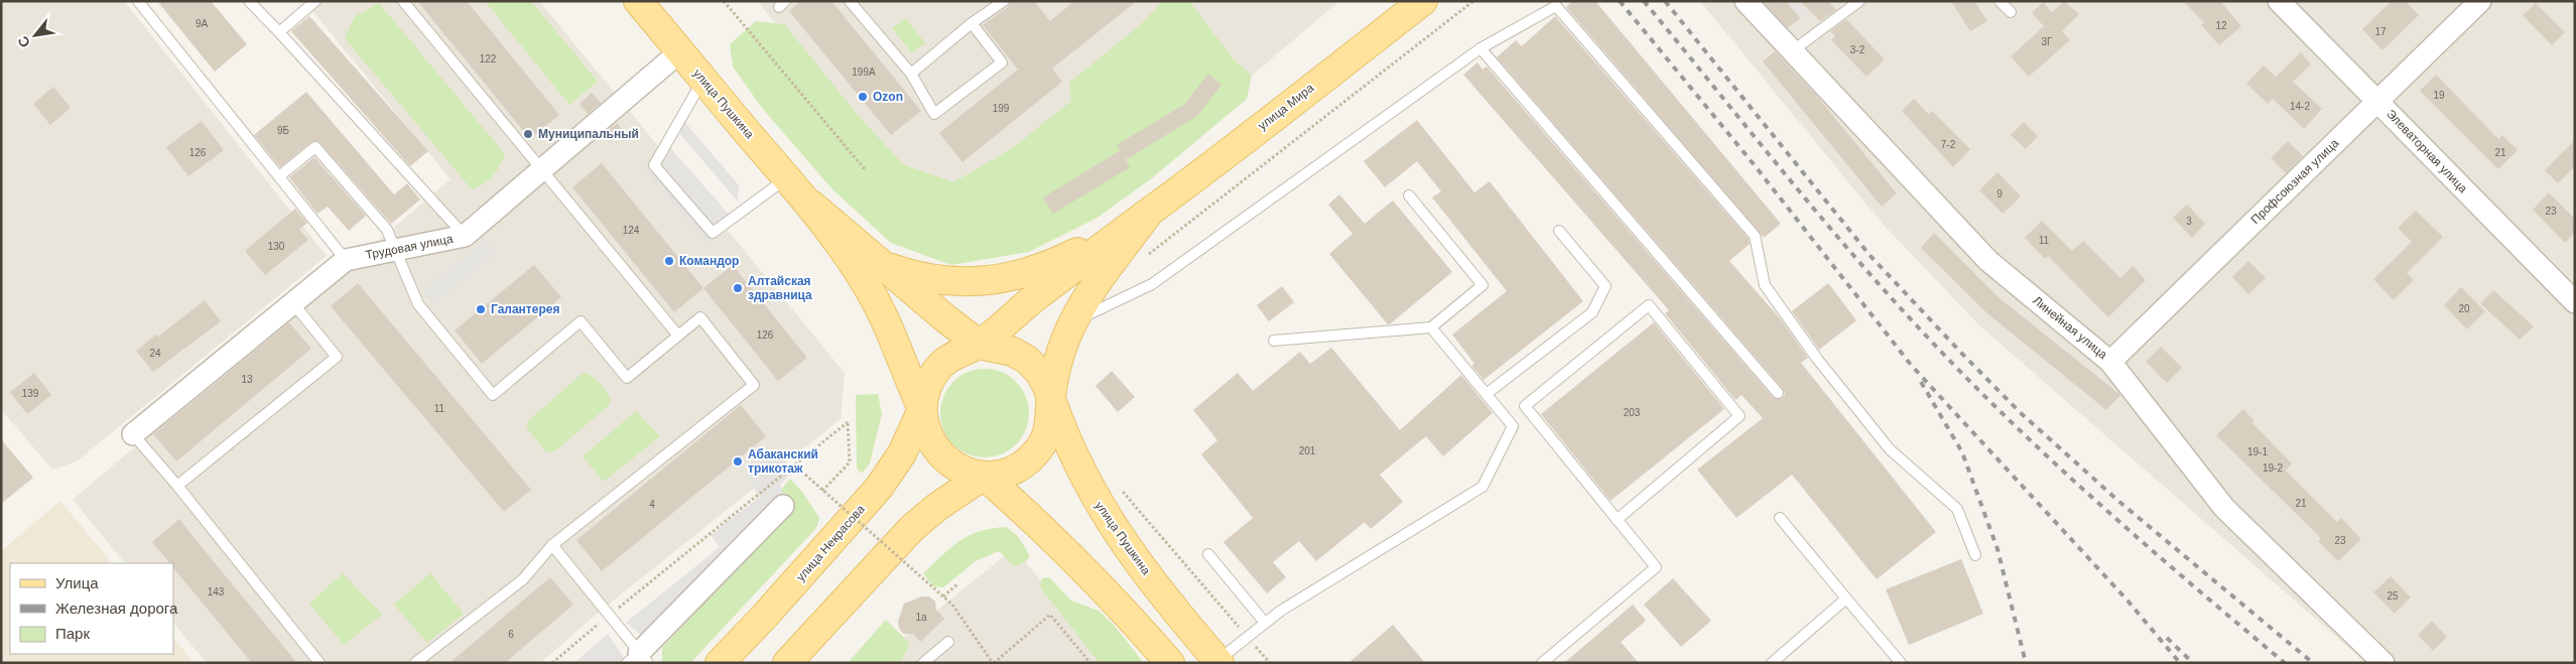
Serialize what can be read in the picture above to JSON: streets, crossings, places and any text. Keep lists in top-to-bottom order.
{
  "streets": {
    "main road": ["улица Пушкина", "улица Мира", "улица Некрасова"],
    "street": [
      "Элеваторная улица",
      "Профсоюзная улица",
      "Трудовая улица",
      "Линейная улица"
    ]
  },
  "crossings": [
    ["улица Пушкина", "Трудовая улица"],
    ["улица Пушкина", "улица Некрасова"],
    ["Элеваторная улица", "Профсоюзная улица"],
    ["Профсоюзная улица", "Линейная улица"]
  ],
  "places": [
    "Ozon",
    "Муниципальный",
    "Командор",
    "Алтайская здравница",
    "Галантерея",
    "Абаканский трикотаж"
  ],
  "house_numbers": [
    "9А",
    "12",
    "17",
    "3Г",
    "3-2",
    "122",
    "199А",
    "19",
    "14-2",
    "199",
    "9Б",
    "7-2",
    "126",
    "21",
    "9",
    "23",
    "3",
    "124",
    "11",
    "130",
    "20",
    "126",
    "24",
    "13",
    "139",
    "11",
    "203",
    "201",
    "19-1",
    "19-2",
    "21",
    "4",
    "23",
    "143",
    "25",
    "1а",
    "6"
  ],
  "legend": ["Улица", "Железная дорога", "Парк"],
  "north": "bottom left"
}
